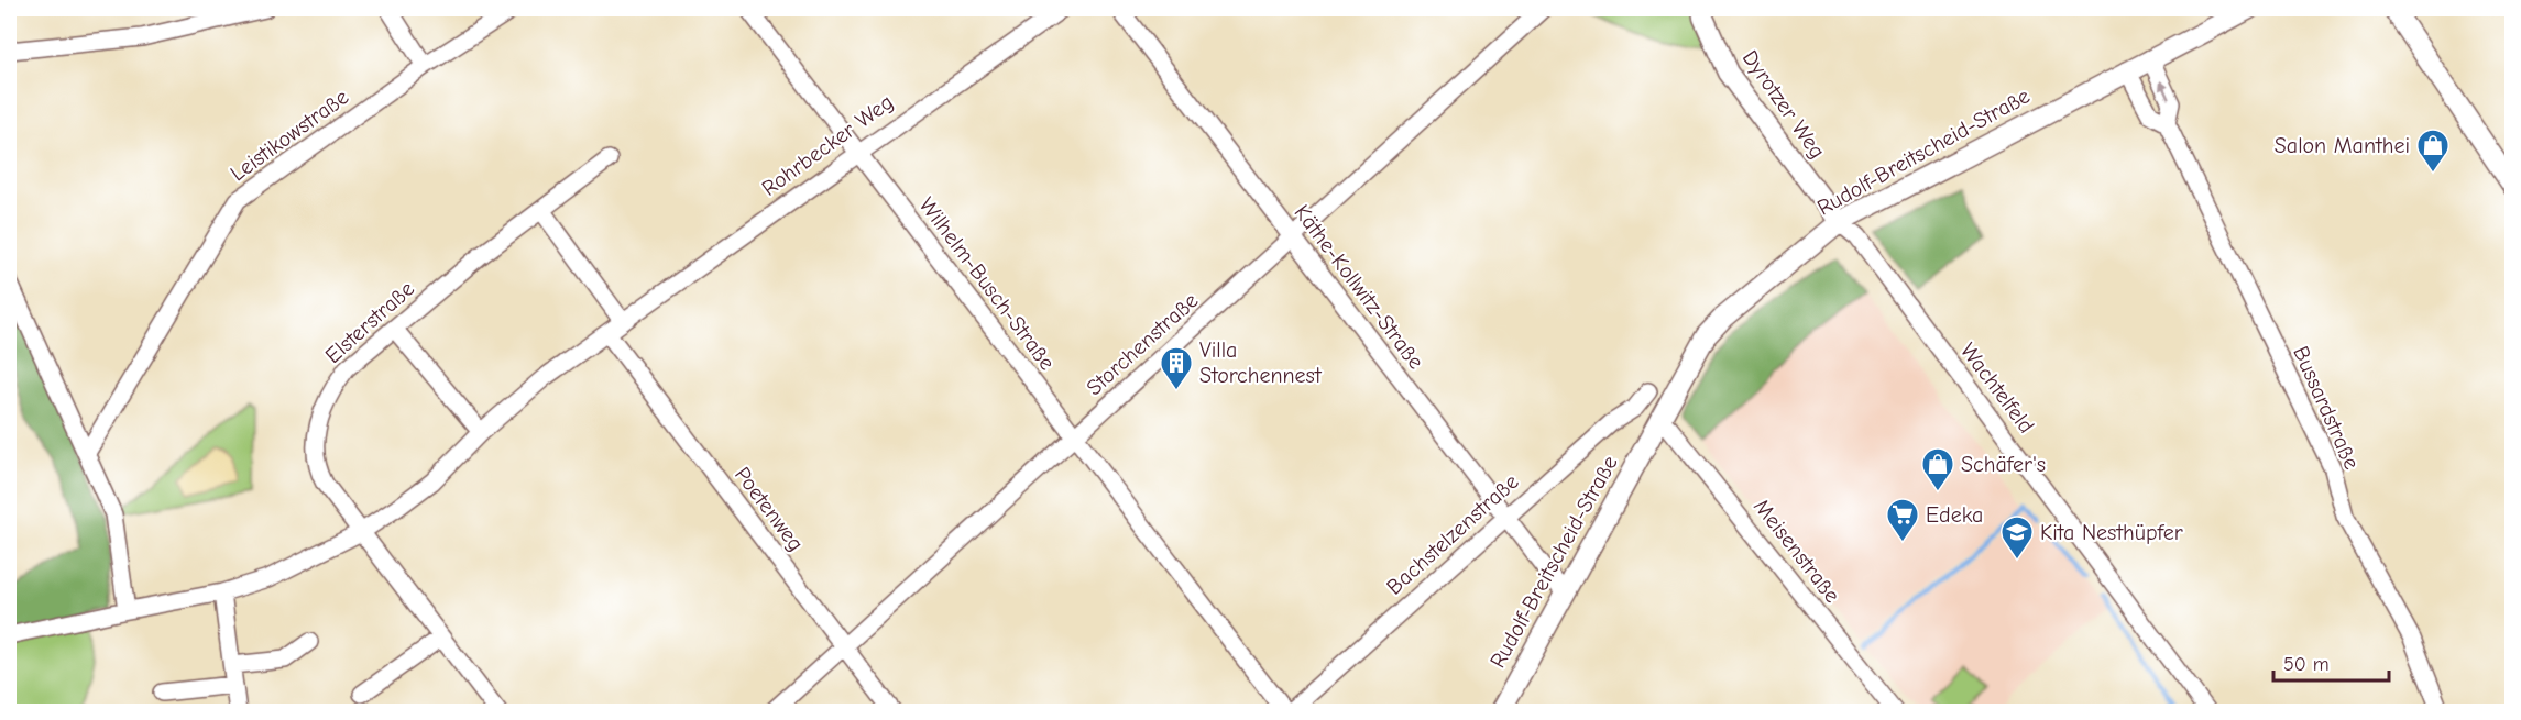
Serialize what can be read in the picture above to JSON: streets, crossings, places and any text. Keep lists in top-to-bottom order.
{
  "streets": {
    "street": [
      "Dyrotzer Weg",
      "Leistikowstraße",
      "Rohrbecker Weg",
      "Rudolf-Breitscheid-Straße",
      "Wilhelm-Busch-Straße",
      "Käthe-Kollwitz-Straße",
      "Elsterstraße",
      "Storchenstraße",
      "Wachtelfeld",
      "Bussardstraße",
      "Poetenweg",
      "Bachstelzenstraße",
      "Meisenstraße"
    ]
  },
  "crossings": [
    ["Dyrotzer Weg", "Rudolf-Breitscheid-Straße"],
    ["Dyrotzer Weg", "Wachtelfeld"],
    ["Rohrbecker Weg", "Wilhelm-Busch-Straße"],
    ["Rohrbecker Weg", "Elsterstraße"],
    ["Rohrbecker Weg", "Poetenweg"],
    ["Rudolf-Breitscheid-Straße", "Käthe-Kollwitz-Straße"],
    ["Rudolf-Breitscheid-Straße", "Wachtelfeld"],
    ["Rudolf-Breitscheid-Straße", "Bussardstraße"],
    ["Rudolf-Breitscheid-Straße", "Meisenstraße"],
    ["Wilhelm-Busch-Straße", "Storchenstraße"],
    ["Wilhelm-Busch-Straße", "Bachstelzenstraße"],
    ["Käthe-Kollwitz-Straße", "Storchenstraße"],
    ["Käthe-Kollwitz-Straße", "Bachstelzenstraße"],
    ["Storchenstraße", "Poetenweg"]
  ],
  "places": {
    "shop": ["Salon Manthei", "Schäfer's"],
    "building": ["Villa Storchennest"],
    "supermarket": ["Edeka"],
    "school or university": ["Kita Nesthüpfer"]
  },
  "scale_bar": "50 m"
}
